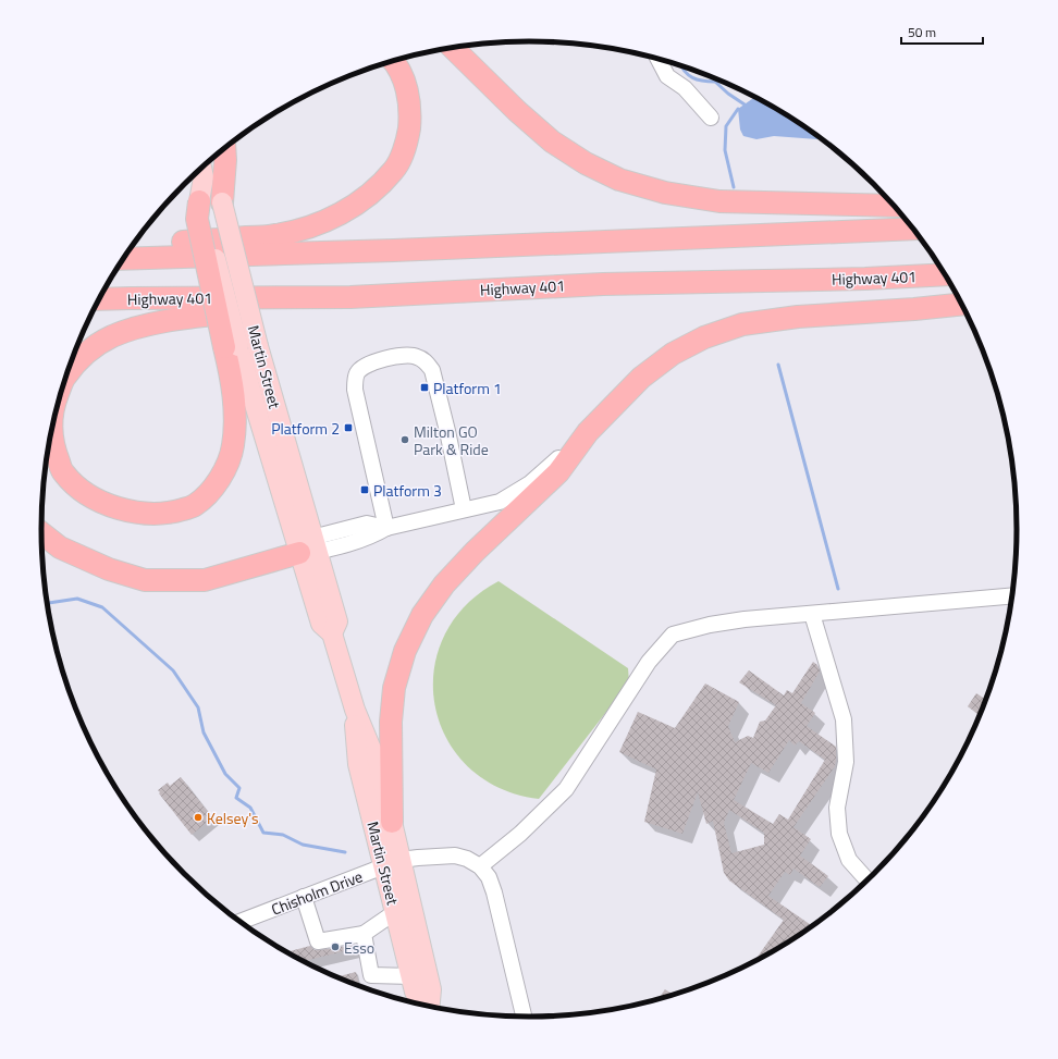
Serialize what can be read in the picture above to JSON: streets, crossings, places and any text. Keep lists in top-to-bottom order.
{
  "streets": {
    "highway": ["Highway 401"],
    "main road": ["Martin Street"],
    "street": ["Chisholm Drive"]
  },
  "crossings": [
    ["Martin Street", "Chisholm Drive"]
  ],
  "places": {
    "transit": ["Platform 1", "Platform 2", "Platform 3"],
    "other": ["Milton GO Park & Ride", "Kelsey's", "Esso"]
  },
  "scale_bar": "50 m"
}
